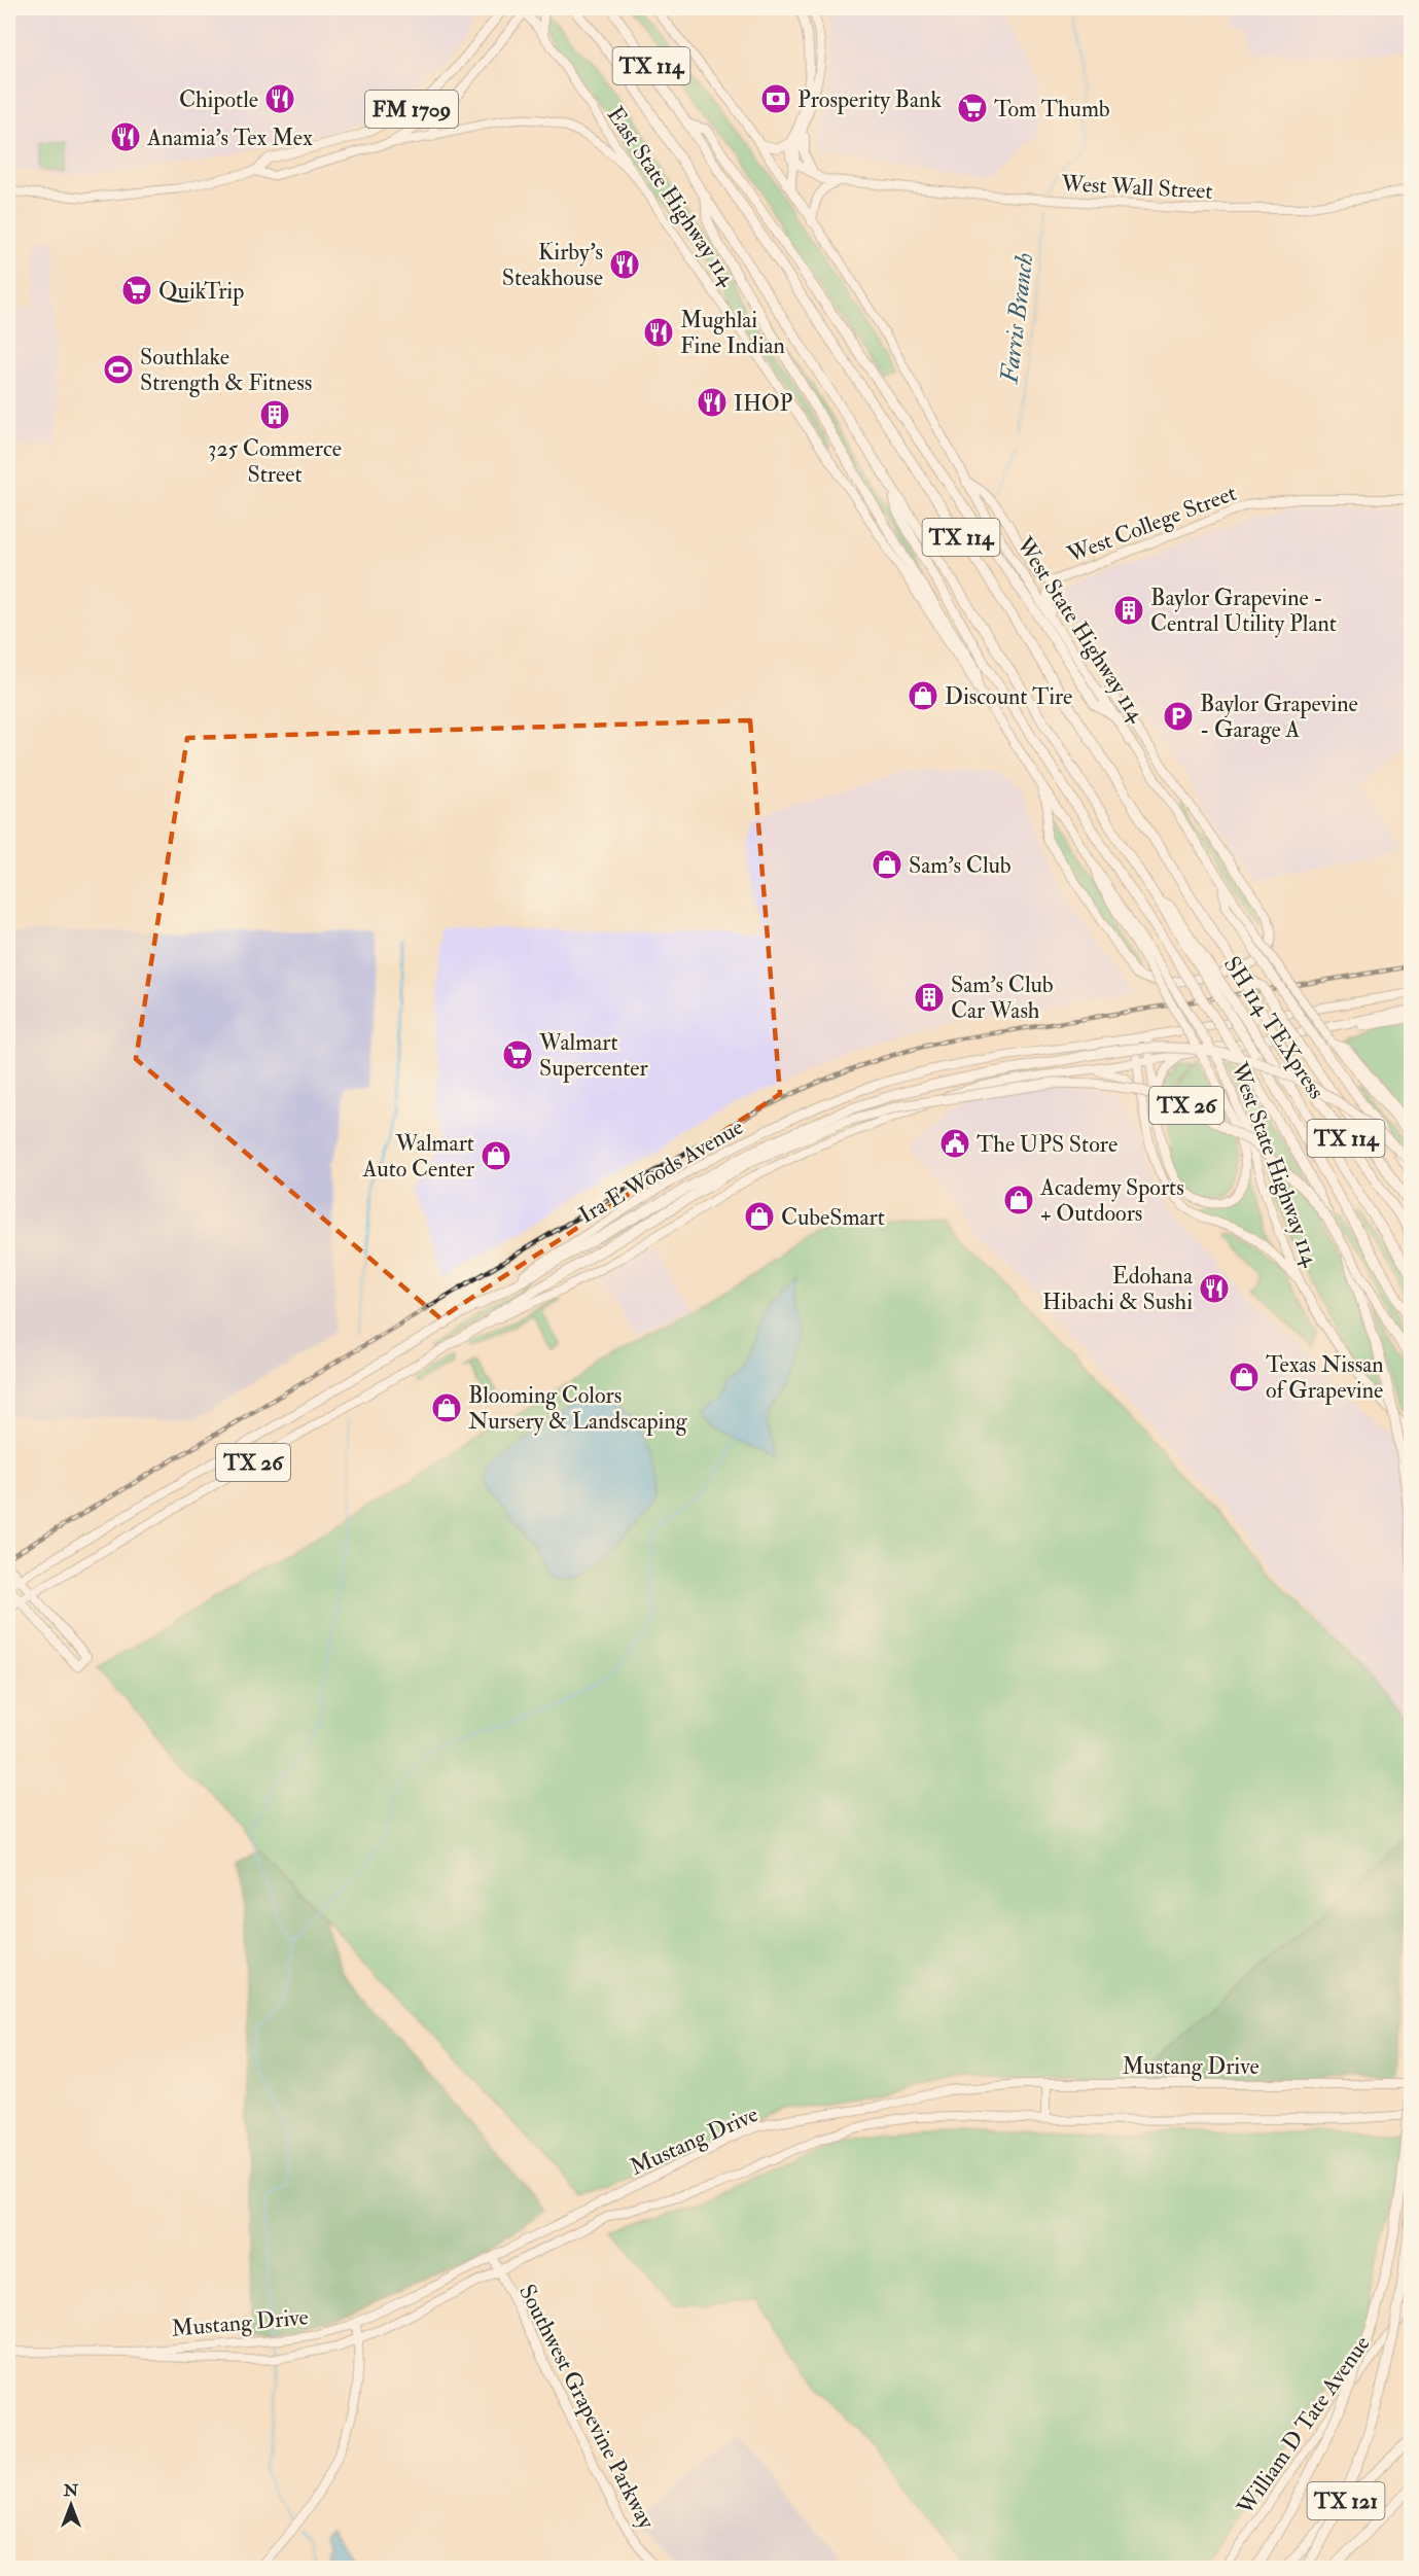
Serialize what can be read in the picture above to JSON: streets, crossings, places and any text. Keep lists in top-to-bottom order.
{
  "streets": {
    "highway": [
      "TX 114",
      "SH 114 TEXpress",
      "TX 26",
      "TX 121"
    ],
    "main road": [
      "FM 1709",
      "West Wall Street",
      "East State Highway 114",
      "West College Street",
      "West State Highway 114",
      "Ira E Woods Avenue",
      "Mustang Drive",
      "Southwest Grapevine Parkway",
      "William D Tate Avenue"
    ]
  },
  "crossings": [
    ["TX 114", "SH 114 TEXpress"],
    ["FM 1709", "East State Highway 114"],
    ["Mustang Drive", "Southwest Grapevine Parkway"]
  ],
  "water": ["Farris Branch"],
  "places": {
    "restaurant": [
      "Chipotle",
      "Anamia's Tex Mex",
      "Kirby's Steakhouse",
      "Mughlai Fine Indian",
      "IHOP",
      "Edohana Hibachi & Sushi"
    ],
    "bank": ["Prosperity Bank"],
    "supermarket": ["Tom Thumb", "QuikTrip", "Walmart Supercenter"],
    "sports": ["Southlake Strength & Fitness"],
    "building": ["325 Commerce Street", "Baylor Grapevine - Central Utility Plant", "Sam’s Club Car Wash"],
    "shop": [
      "Discount Tire",
      "Sam's Club",
      "Walmart Auto Center",
      "Academy Sports + Outdoors",
      "CubeSmart",
      "Texas Nissan of Grapevine",
      "Blooming Colors Nursery & Landscaping"
    ],
    "parking": ["Baylor Grapevine - Garage A"],
    "public building": ["The UPS Store"]
  },
  "north": "top"
}
